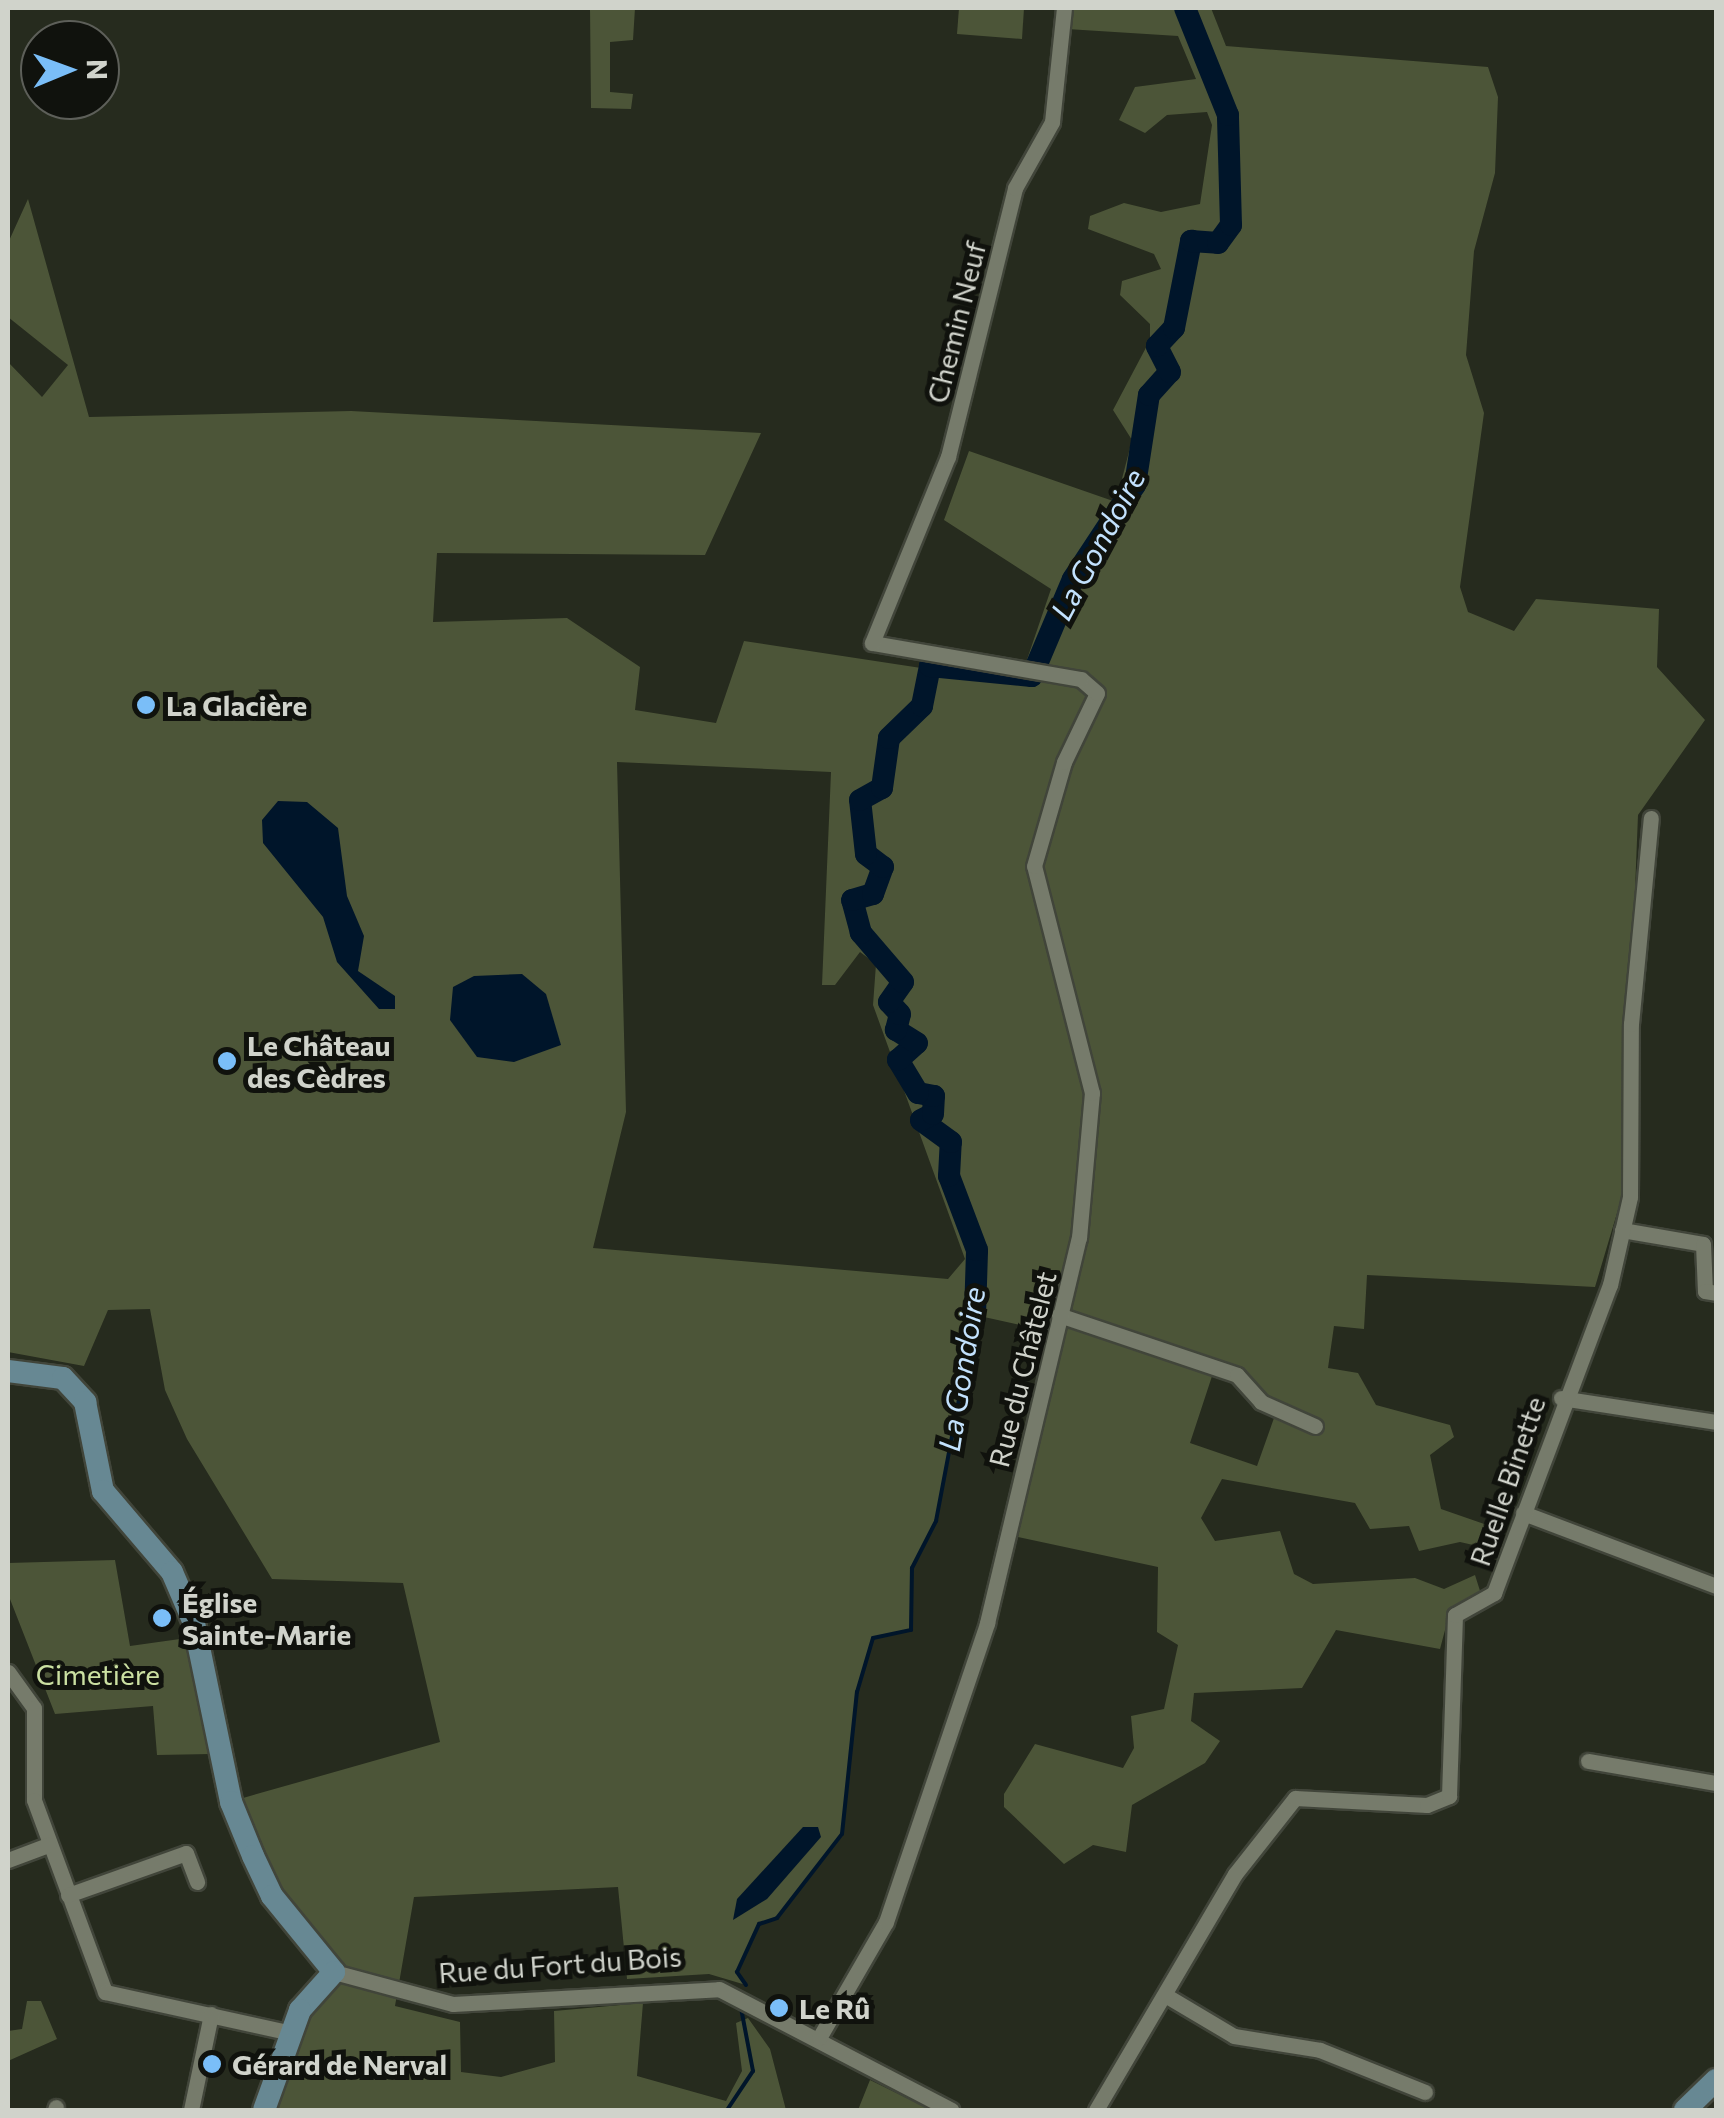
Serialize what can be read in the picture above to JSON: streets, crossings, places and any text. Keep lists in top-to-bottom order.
{
  "streets": {
    "street": [
      "Chemin Neuf",
      "Rue du Châtelet",
      "Ruelle Binette",
      "Rue du Fort du Bois"
    ]
  },
  "crossings": [
    ["Chemin Neuf", "Rue du Châtelet"],
    ["Rue du Châtelet", "Rue du Fort du Bois"]
  ],
  "water": ["La Gondoire"],
  "parks": ["Cimetière"],
  "places": [
    "La Glacière",
    "Le Château des Cèdres",
    "Église Sainte-Marie",
    "Le Rû",
    "Gérard de Nerval"
  ],
  "north": "right"
}
